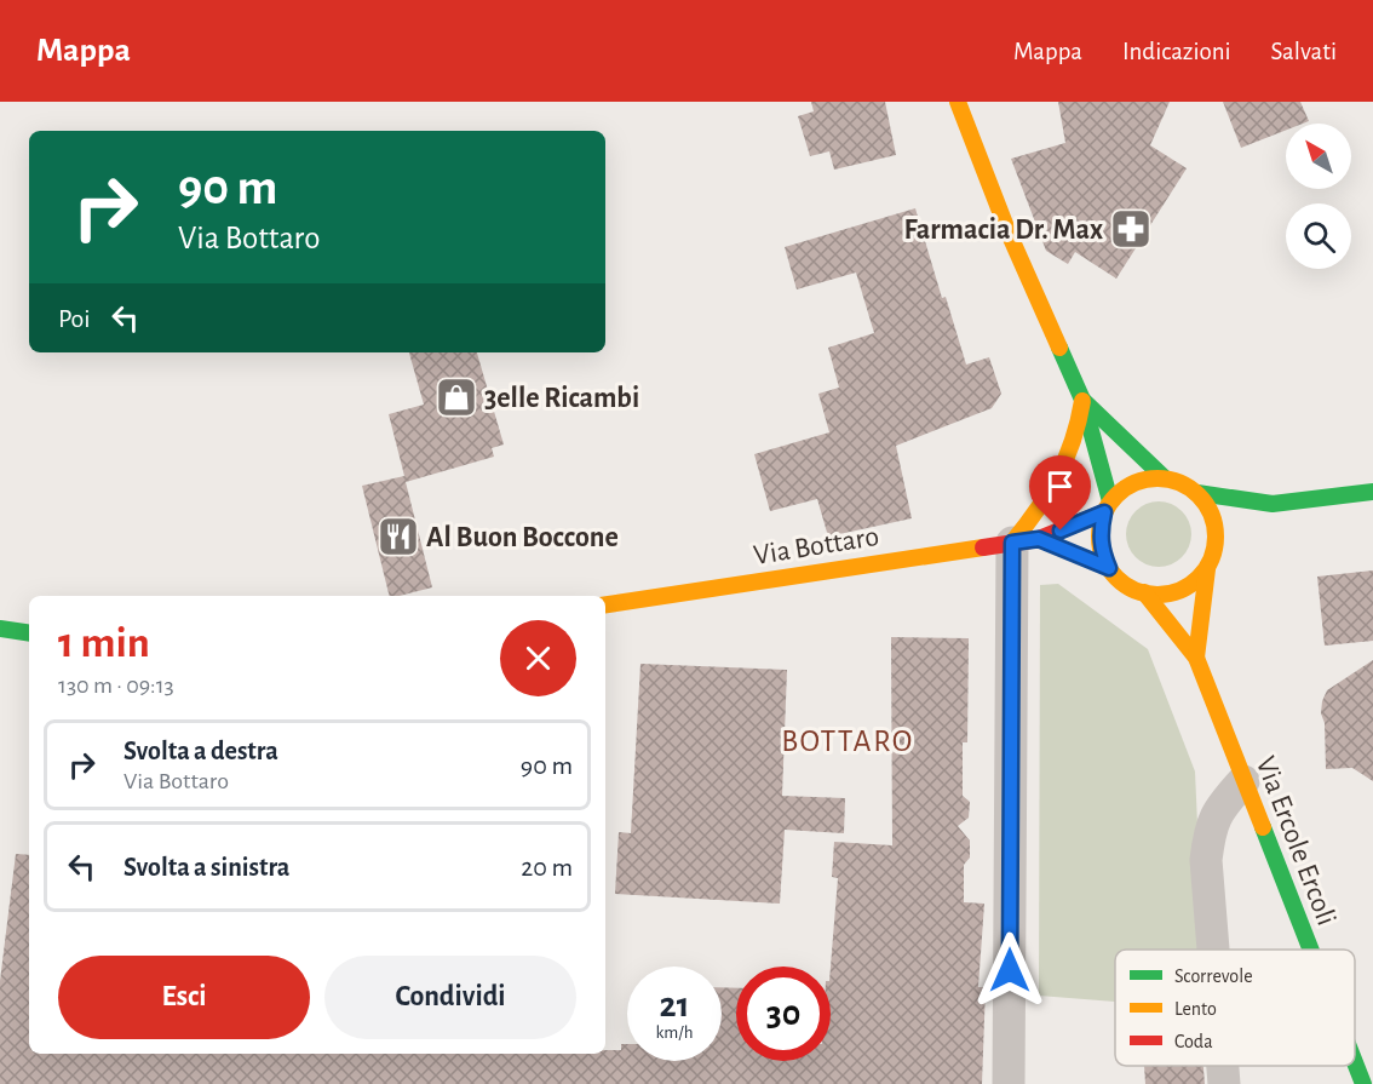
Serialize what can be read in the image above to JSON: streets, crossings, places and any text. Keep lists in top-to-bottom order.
{
  "streets": {
    "street": ["Via Bottaro", "Via Ercole Ercoli"]
  },
  "crossings": [
    ["Via Bottaro", "Via Ercole Ercoli"]
  ],
  "districts": ["BOTTARO"],
  "places": {
    "pharmacy": ["Farmacia Dr. Max"],
    "shop": ["3elle Ricambi"],
    "restaurant": ["Al Buon Boccone"]
  },
  "legend": ["Scorrevole", "Lento", "Coda"],
  "north": "top left",
  "page": {
    "header": "Mappa",
    "nav": ["Mappa", "Indicazioni", "Salvati"],
    "turn": ["90 m", "Via Bottaro"],
    "then": "Poi",
    "heading": ["1 min", "130 m · 09:13"],
    "list": [
      {
        "name": "Svolta a destra",
        "note": "Via Bottaro",
        "value": "90 m"
      },
      {
        "name": "Svolta a sinistra",
        "value": "20 m"
      }
    ],
    "buttons": ["Esci", "Condividi"],
    "speed": "21 km/h",
    "limit": "30"
  }
}
